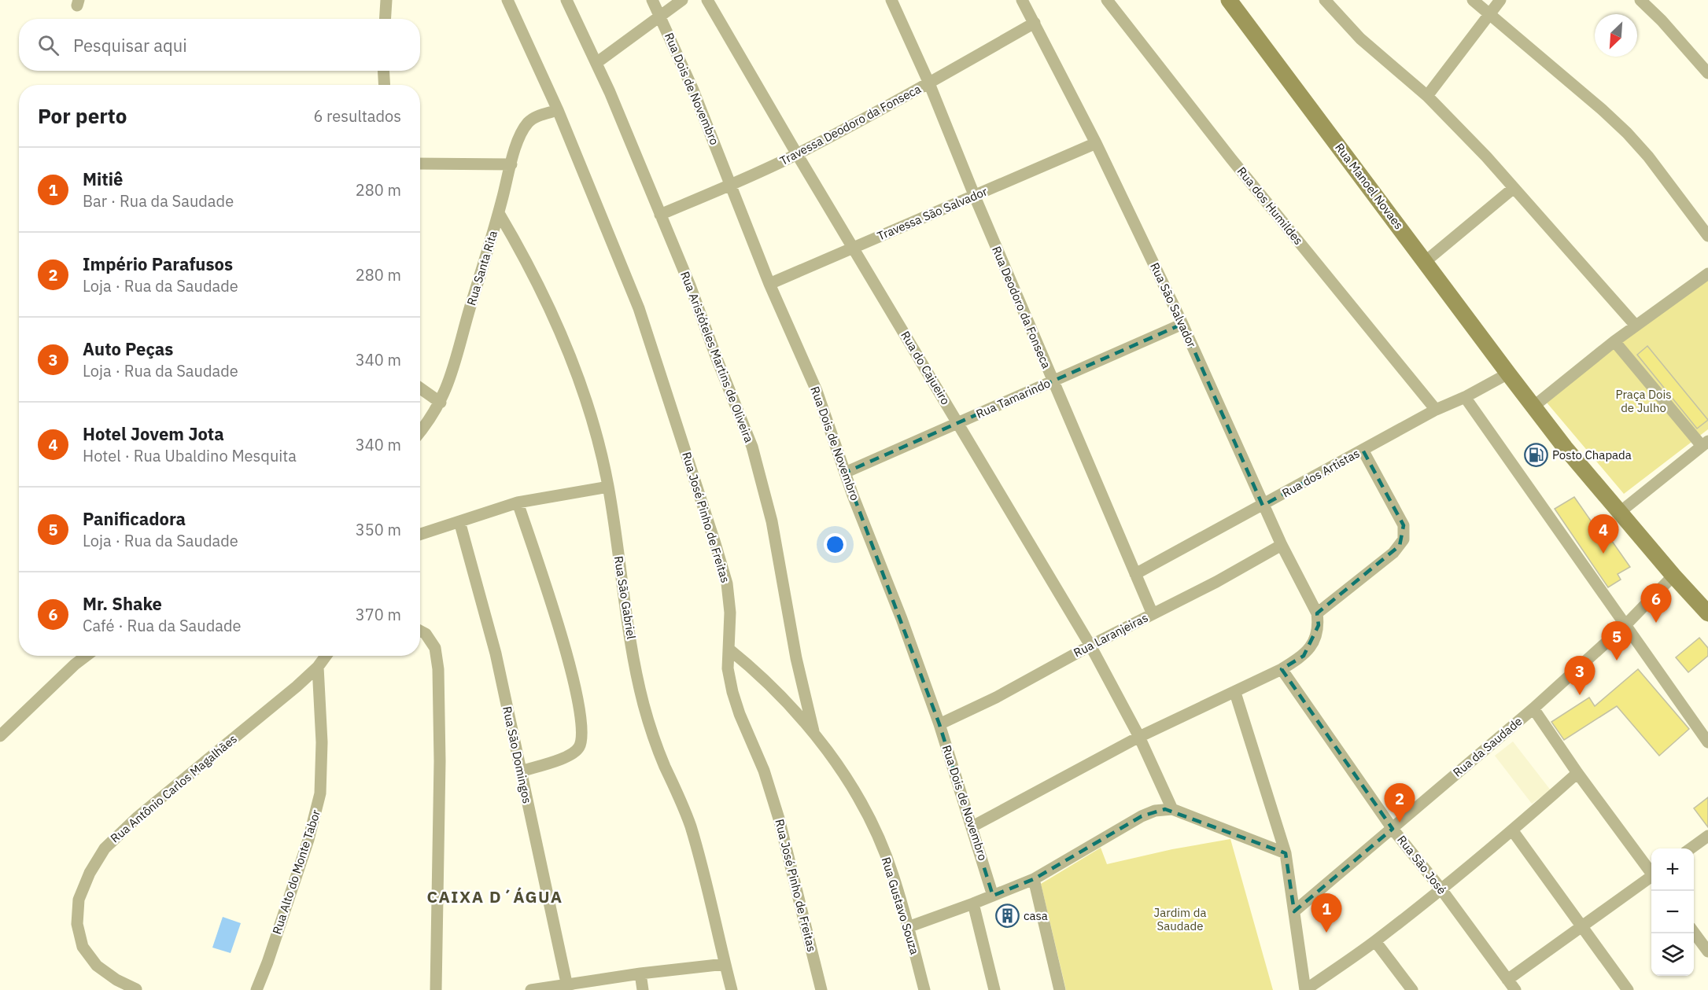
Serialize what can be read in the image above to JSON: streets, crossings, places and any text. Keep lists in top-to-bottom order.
{
  "streets": {
    "street": [
      "Rua Dois de Novembro",
      "Travessa Deodoro da Fonseca",
      "Rua Manoel Novaes",
      "Rua dos Humildes",
      "Travessa São Salvador",
      "Rua Santa Rita",
      "Rua São Salvador",
      "Rua Deodoro da Fonseca",
      "Rua Aristóteles Martins de Oliveira",
      "Rua do Cajueiro",
      "Rua Tamarindo",
      "Rua dos Artistas",
      "Rua José Pinho de Freitas",
      "Rua São Gabriel",
      "Rua Laranjeiras",
      "Rua da Saudade",
      "Rua São Domingos",
      "Rua Antônio Carlos Magalhães",
      "Rua São José",
      "Rua Alto do Monte Tabor",
      "Rua Gustavo Souza"
    ]
  },
  "crossings": [
    ["Rua Dois de Novembro", "Travessa Deodoro da Fonseca"],
    ["Rua Dois de Novembro", "Travessa São Salvador"],
    ["Rua Dois de Novembro", "Rua Tamarindo"],
    ["Rua Dois de Novembro", "Rua Laranjeiras"],
    ["Travessa Deodoro da Fonseca", "Rua São Salvador"],
    ["Travessa Deodoro da Fonseca", "Rua Deodoro da Fonseca"],
    ["Travessa Deodoro da Fonseca", "Rua Aristóteles Martins de Oliveira"],
    ["Travessa Deodoro da Fonseca", "Rua do Cajueiro"],
    ["Rua Manoel Novaes", "Rua dos Artistas"],
    ["Rua dos Humildes", "Rua dos Artistas"],
    ["Travessa São Salvador", "Rua São Salvador"],
    ["Travessa São Salvador", "Rua Deodoro da Fonseca"],
    ["Travessa São Salvador", "Rua do Cajueiro"],
    ["Rua Santa Rita", "Rua José Pinho de Freitas"],
    ["Rua Santa Rita", "Rua São Gabriel"],
    ["Rua São Salvador", "Rua Tamarindo"],
    ["Rua São Salvador", "Rua dos Artistas"],
    ["Rua São Salvador", "Rua Laranjeiras"],
    ["Rua Deodoro da Fonseca", "Rua Tamarindo"],
    ["Rua Deodoro da Fonseca", "Rua dos Artistas"],
    ["Rua Deodoro da Fonseca", "Rua Laranjeiras"],
    ["Rua Aristóteles Martins de Oliveira", "Rua Gustavo Souza"],
    ["Rua do Cajueiro", "Rua Tamarindo"],
    ["Rua do Cajueiro", "Rua Laranjeiras"],
    ["Rua José Pinho de Freitas", "Rua Gustavo Souza"],
    ["Rua da Saudade", "Rua São José"],
    ["Rua Antônio Carlos Magalhães", "Rua Alto do Monte Tabor"]
  ],
  "districts": ["CAIXA D´ÁGUA"],
  "parks": ["Praça Dois de Julho", "Jardim da Saudade"],
  "places": {
    "fuel station": ["Posto Chapada"],
    "building": ["casa"]
  },
  "north": "bottom left",
  "page": {
    "search": "Pesquisar aqui",
    "heading": ["Por perto", "6 resultados"],
    "list": [
      {
        "mark": "1",
        "name": "Mitiê",
        "note": "Bar · Rua da Saudade",
        "value": "280 m"
      },
      {
        "mark": "2",
        "name": "Império Parafusos",
        "note": "Loja · Rua da Saudade",
        "value": "280 m"
      },
      {
        "mark": "3",
        "name": "Auto Peças",
        "note": "Loja · Rua da Saudade",
        "value": "340 m"
      },
      {
        "mark": "4",
        "name": "Hotel Jovem Jota",
        "note": "Hotel · Rua Ubaldino Mesquita",
        "value": "340 m"
      },
      {
        "mark": "5",
        "name": "Panificadora",
        "note": "Loja · Rua da Saudade",
        "value": "350 m"
      },
      {
        "mark": "6",
        "name": "Mr. Shake",
        "note": "Café · Rua da Saudade",
        "value": "370 m"
      }
    ],
    "pins": [
      "4",
      "6",
      "5",
      "3",
      "2",
      "1"
    ],
    "map_buttons": ["+", "−"]
  }
}
